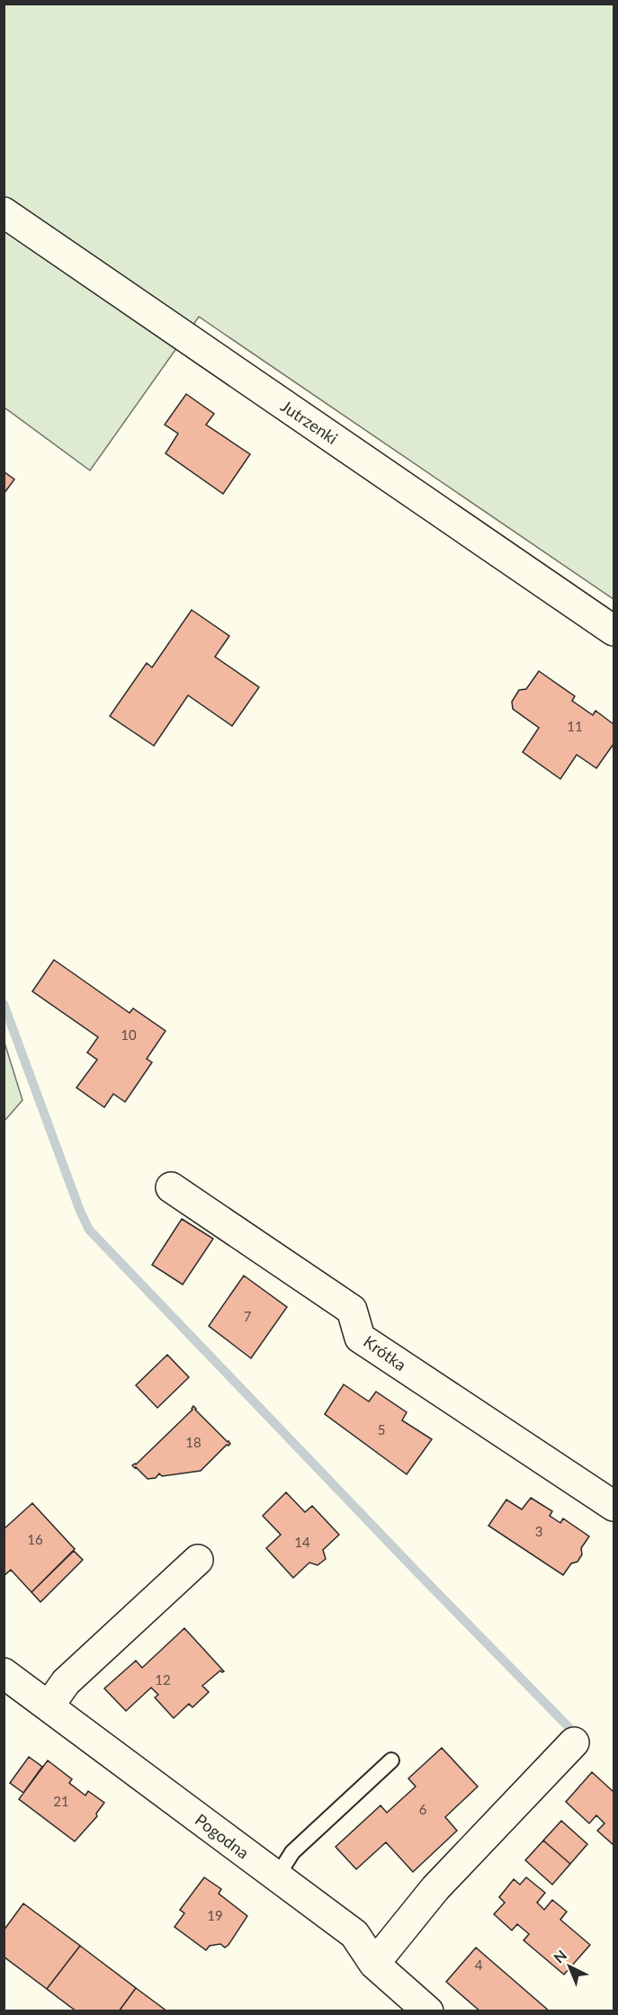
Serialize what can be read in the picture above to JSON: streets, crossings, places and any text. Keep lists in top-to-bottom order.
{
  "streets": {
    "street": ["Jutrzenki", "Krótka", "Pogodna"]
  },
  "house_numbers": [
    "11",
    "10",
    "7",
    "5",
    "18",
    "3",
    "16",
    "14",
    "12",
    "21",
    "6",
    "19",
    "4"
  ],
  "north": "top left"
}
